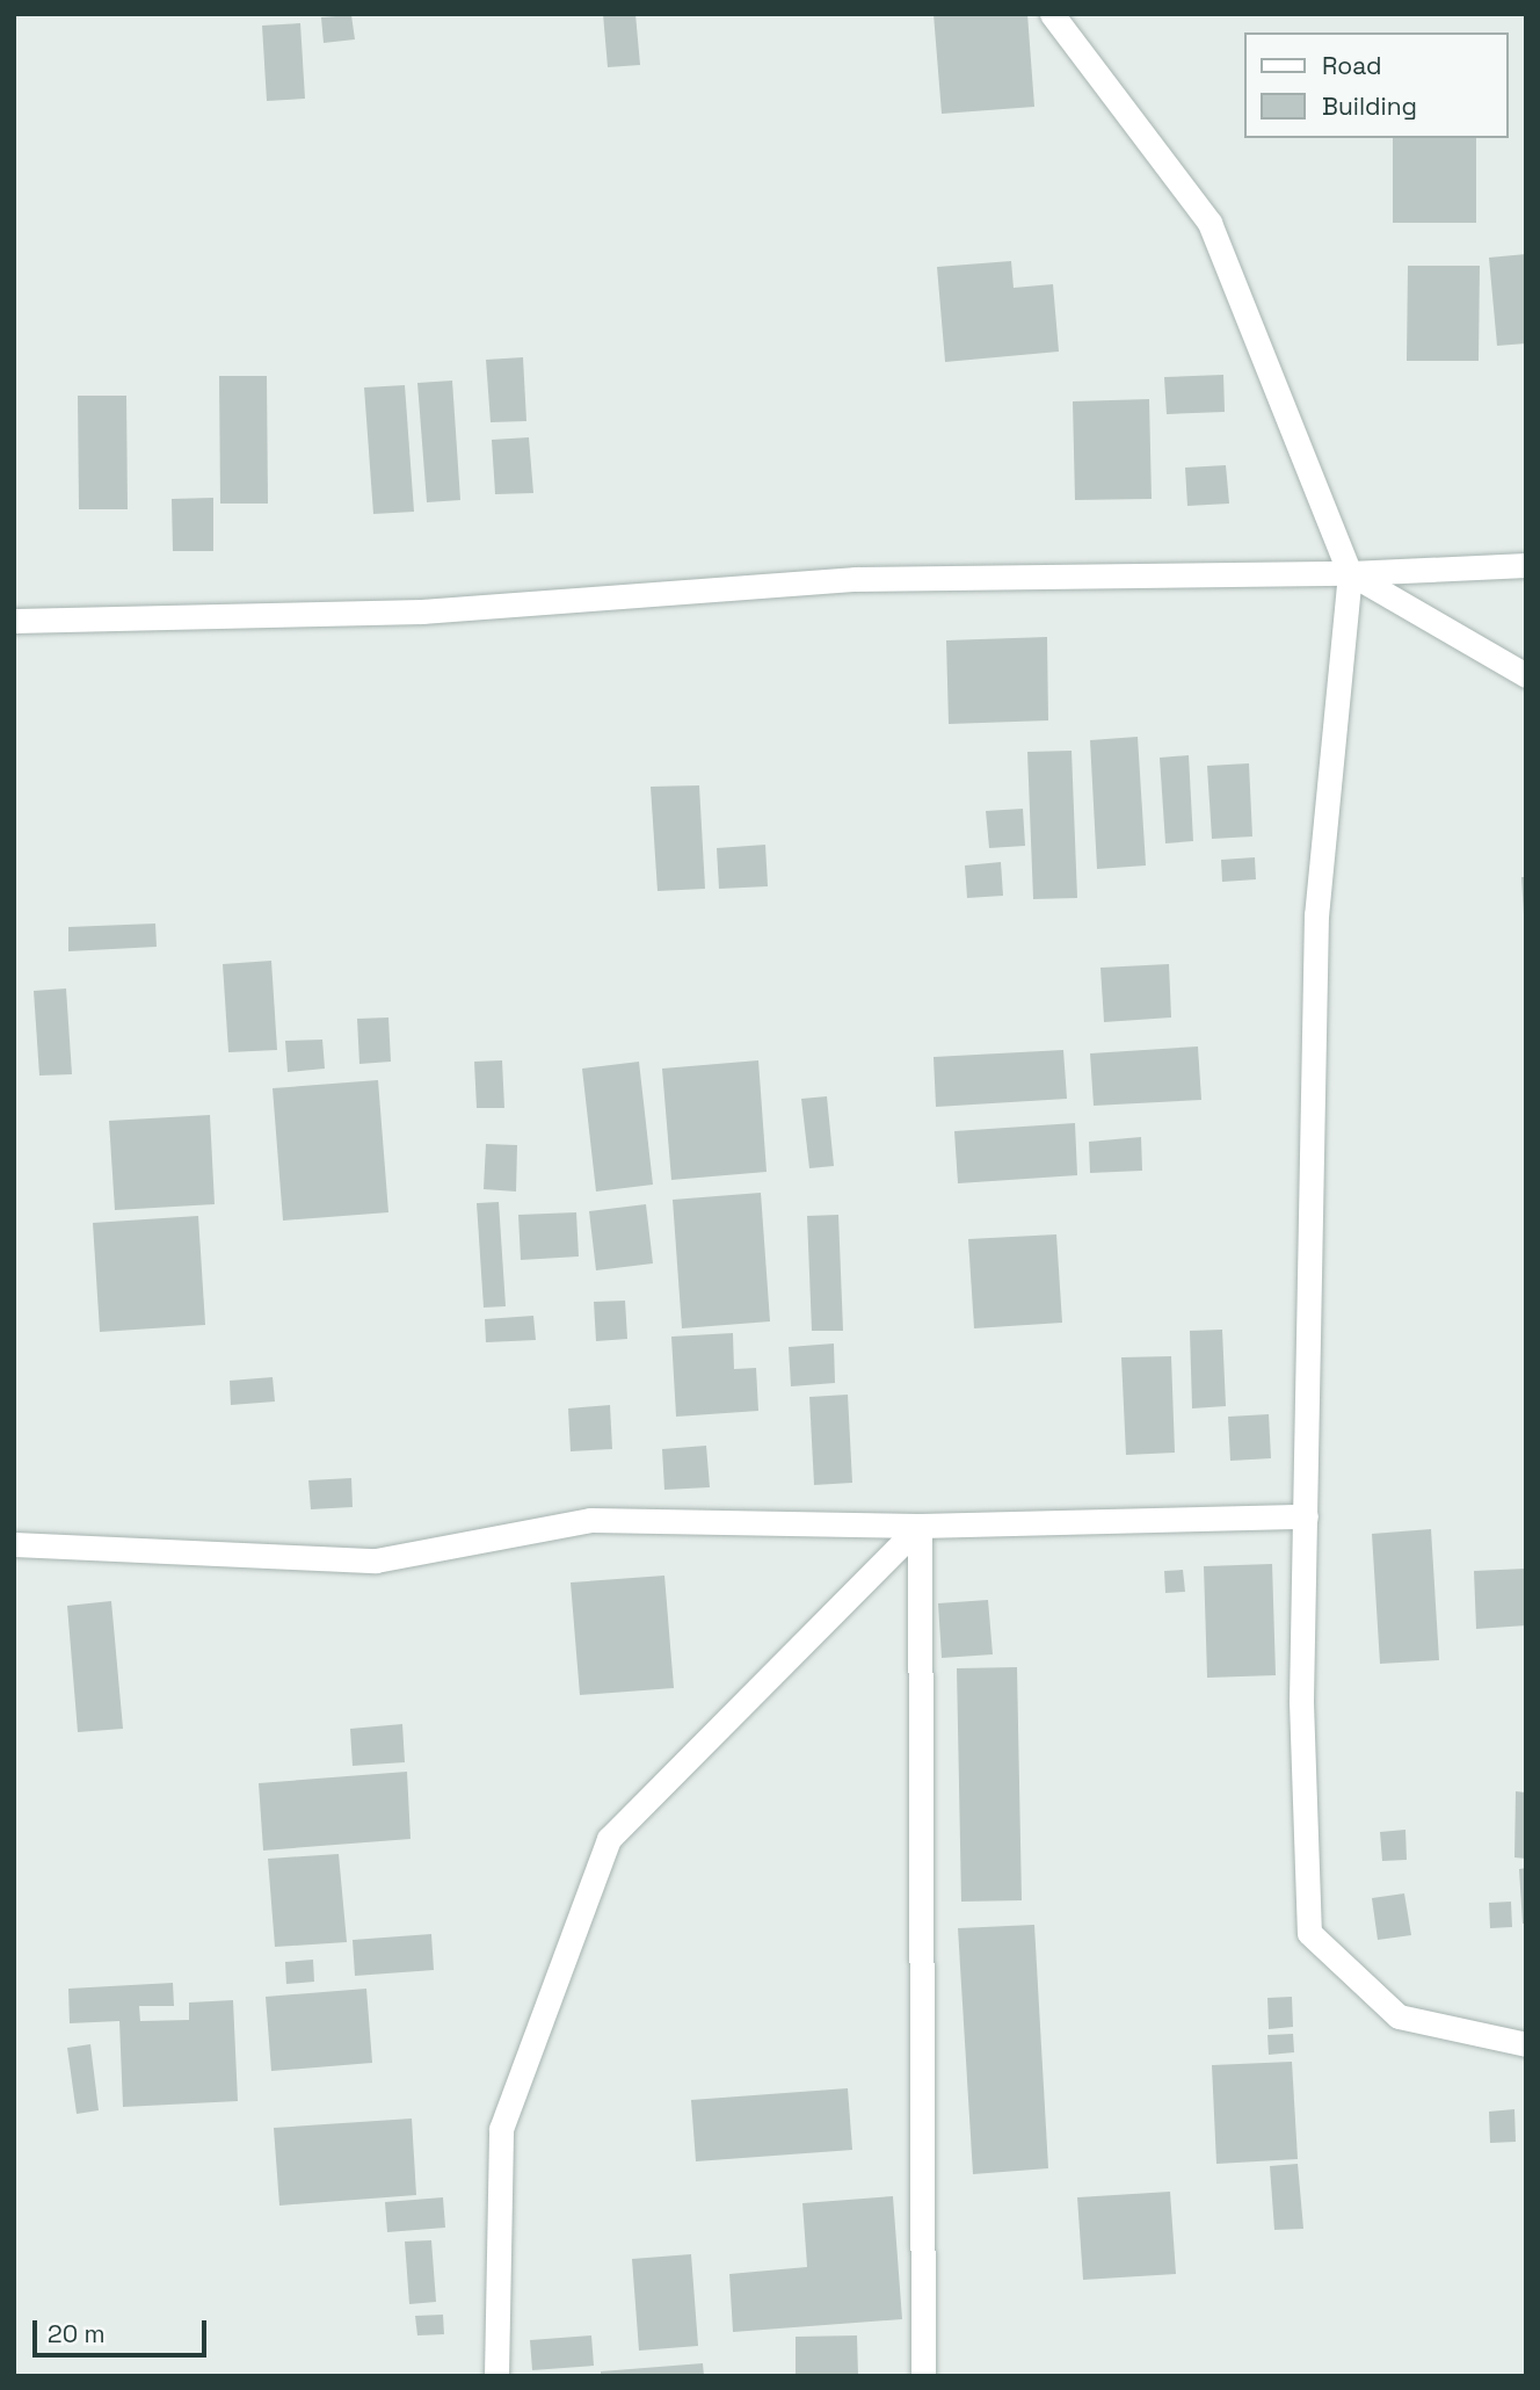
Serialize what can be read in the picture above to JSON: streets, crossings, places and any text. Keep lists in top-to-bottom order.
{
  "legend": ["Road", "Building"],
  "scale_bar": "20 m"
}
